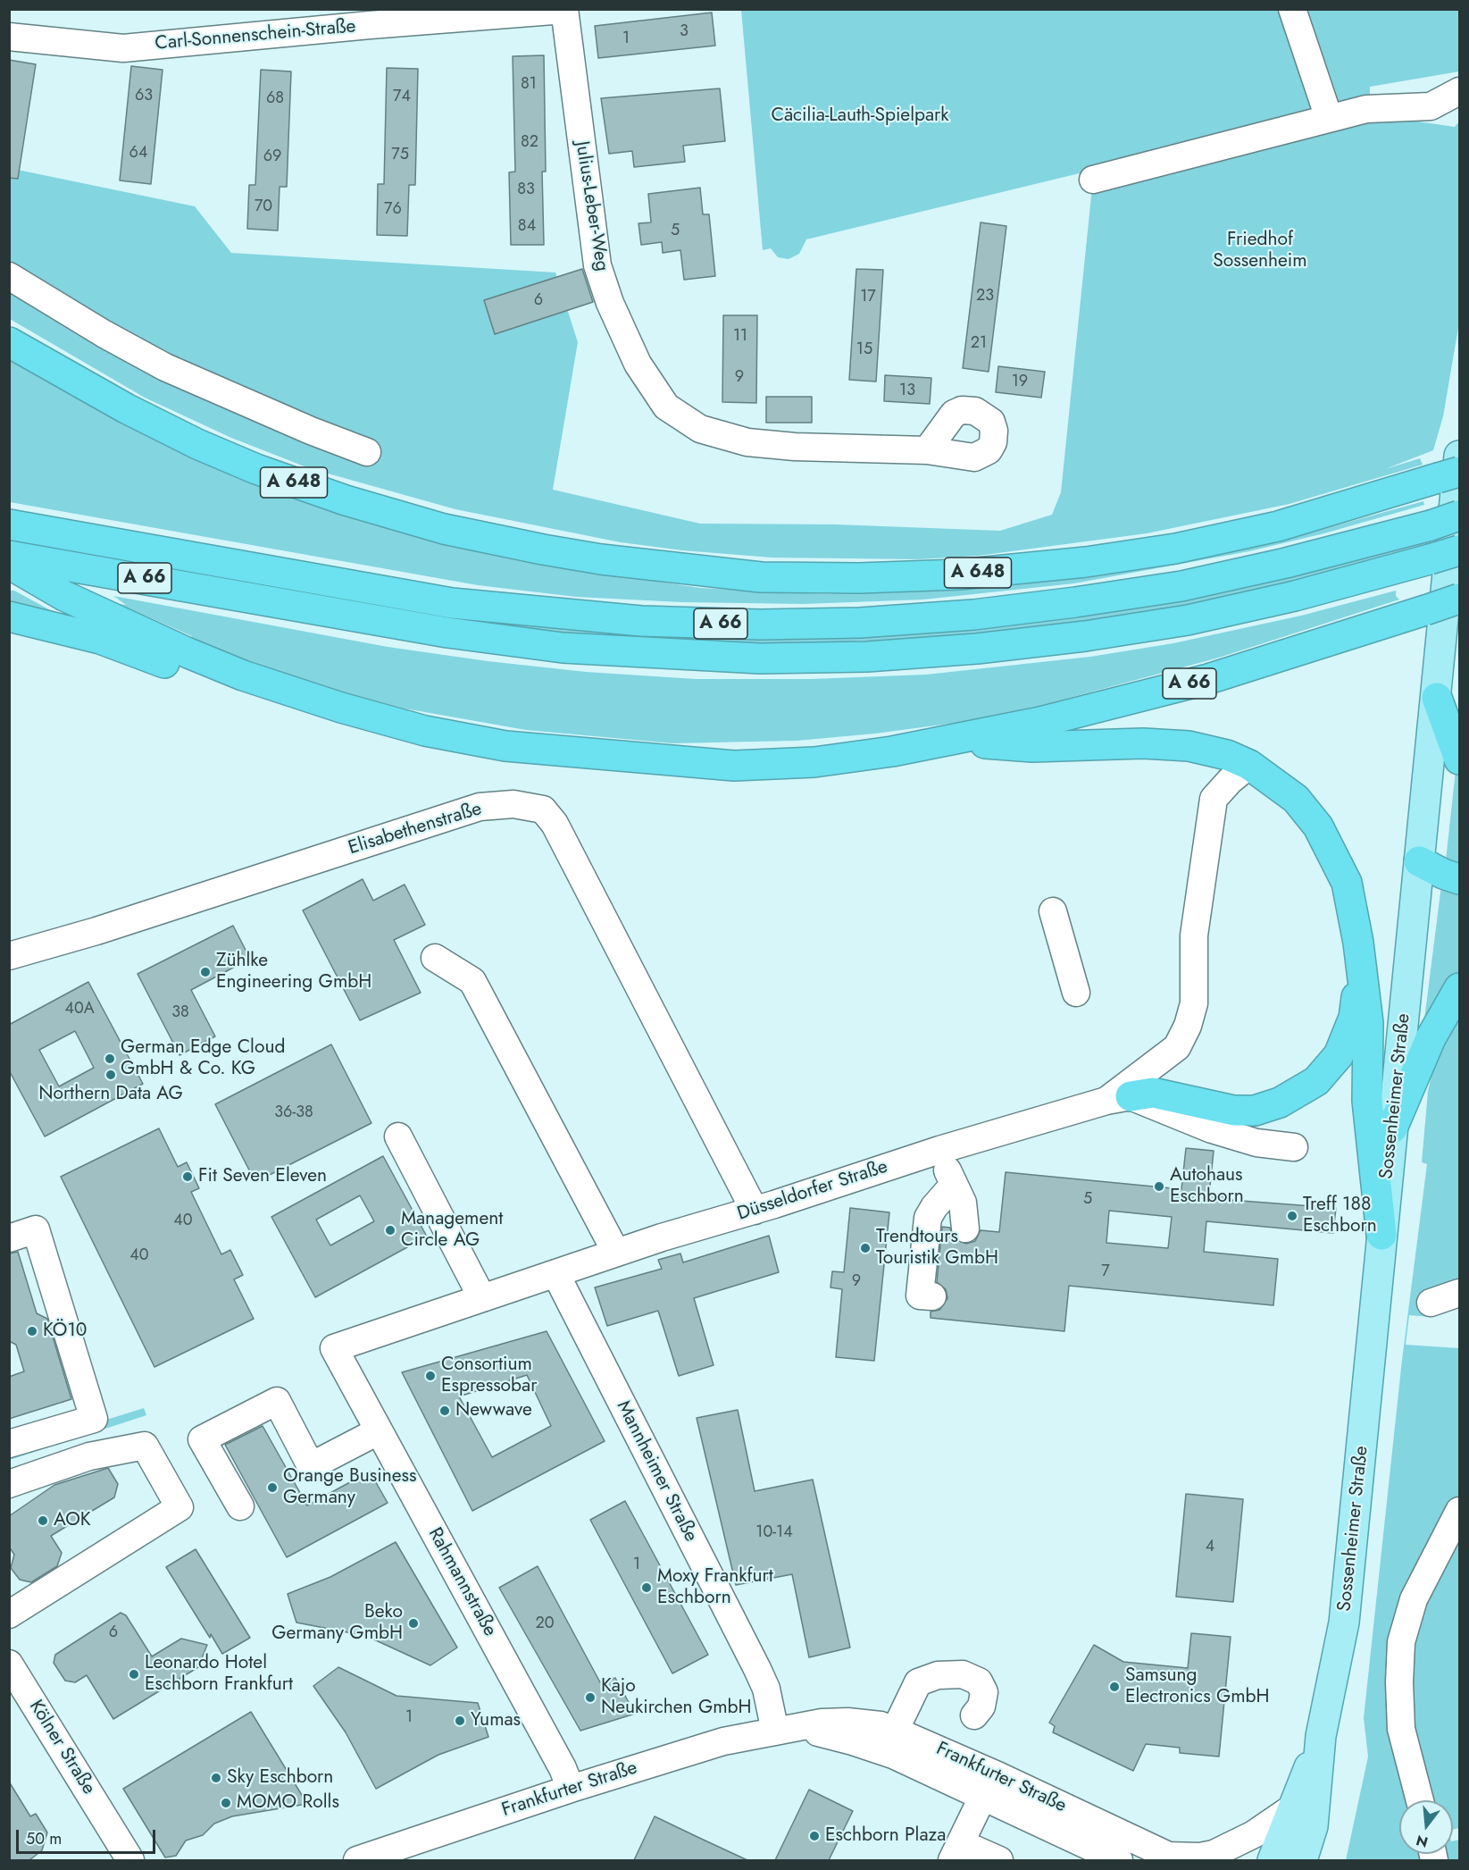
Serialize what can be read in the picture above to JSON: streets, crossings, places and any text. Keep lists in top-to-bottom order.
{
  "streets": {
    "highway": ["A 648", "A 66"],
    "main road": ["Sossenheimer Straße"],
    "street": [
      "Carl-Sonnenschein-Straße",
      "Julius-Leber-Weg",
      "Elisabethenstraße",
      "Düsseldorfer Straße",
      "Mannheimer Straße",
      "Rahmannstraße",
      "Kölner Straße",
      "Frankfurter Straße"
    ]
  },
  "crossings": [
    ["Carl-Sonnenschein-Straße", "Julius-Leber-Weg"],
    ["Elisabethenstraße", "Düsseldorfer Straße"],
    ["Düsseldorfer Straße", "Mannheimer Straße"],
    ["Düsseldorfer Straße", "Rahmannstraße"],
    ["Mannheimer Straße", "Frankfurter Straße"],
    ["Rahmannstraße", "Frankfurter Straße"]
  ],
  "parks": ["Cäcilia-Lauth-Spielpark", "Friedhof Sossenheim"],
  "places": [
    "Zühlke Engineering GmbH",
    "German Edge Cloud GmbH & Co. KG",
    "Northern Data AG",
    "Fit Seven Eleven",
    "Autohaus Eschborn",
    "Treff 188 Eschborn",
    "Management Circle AG",
    "Trendtours Touristik GmbH",
    "KÖ10",
    "Consortium Espressobar",
    "Newwave",
    "Orange Business Germany",
    "AOK",
    "Moxy Frankfurt Eschborn",
    "Beko Germany GmbH",
    "Leonardo Hotel Eschborn Frankfurt",
    "Samsung Electronics GmbH",
    "Kajo Neukirchen GmbH",
    "Yumas",
    "Sky Eschborn",
    "MOMO Rolls",
    "Eschborn Plaza"
  ],
  "house_numbers": [
    "3",
    "1",
    "81",
    "63",
    "74",
    "68",
    "82",
    "64",
    "75",
    "69",
    "83",
    "70",
    "76",
    "84",
    "5",
    "23",
    "17",
    "6",
    "11",
    "21",
    "15",
    "9",
    "19",
    "13",
    "40A",
    "38",
    "36-38",
    "5",
    "40",
    "40",
    "7",
    "9",
    "10-14",
    "4",
    "1",
    "20",
    "6",
    "1"
  ],
  "scale_bar": "50 m",
  "north": "bottom"
}
